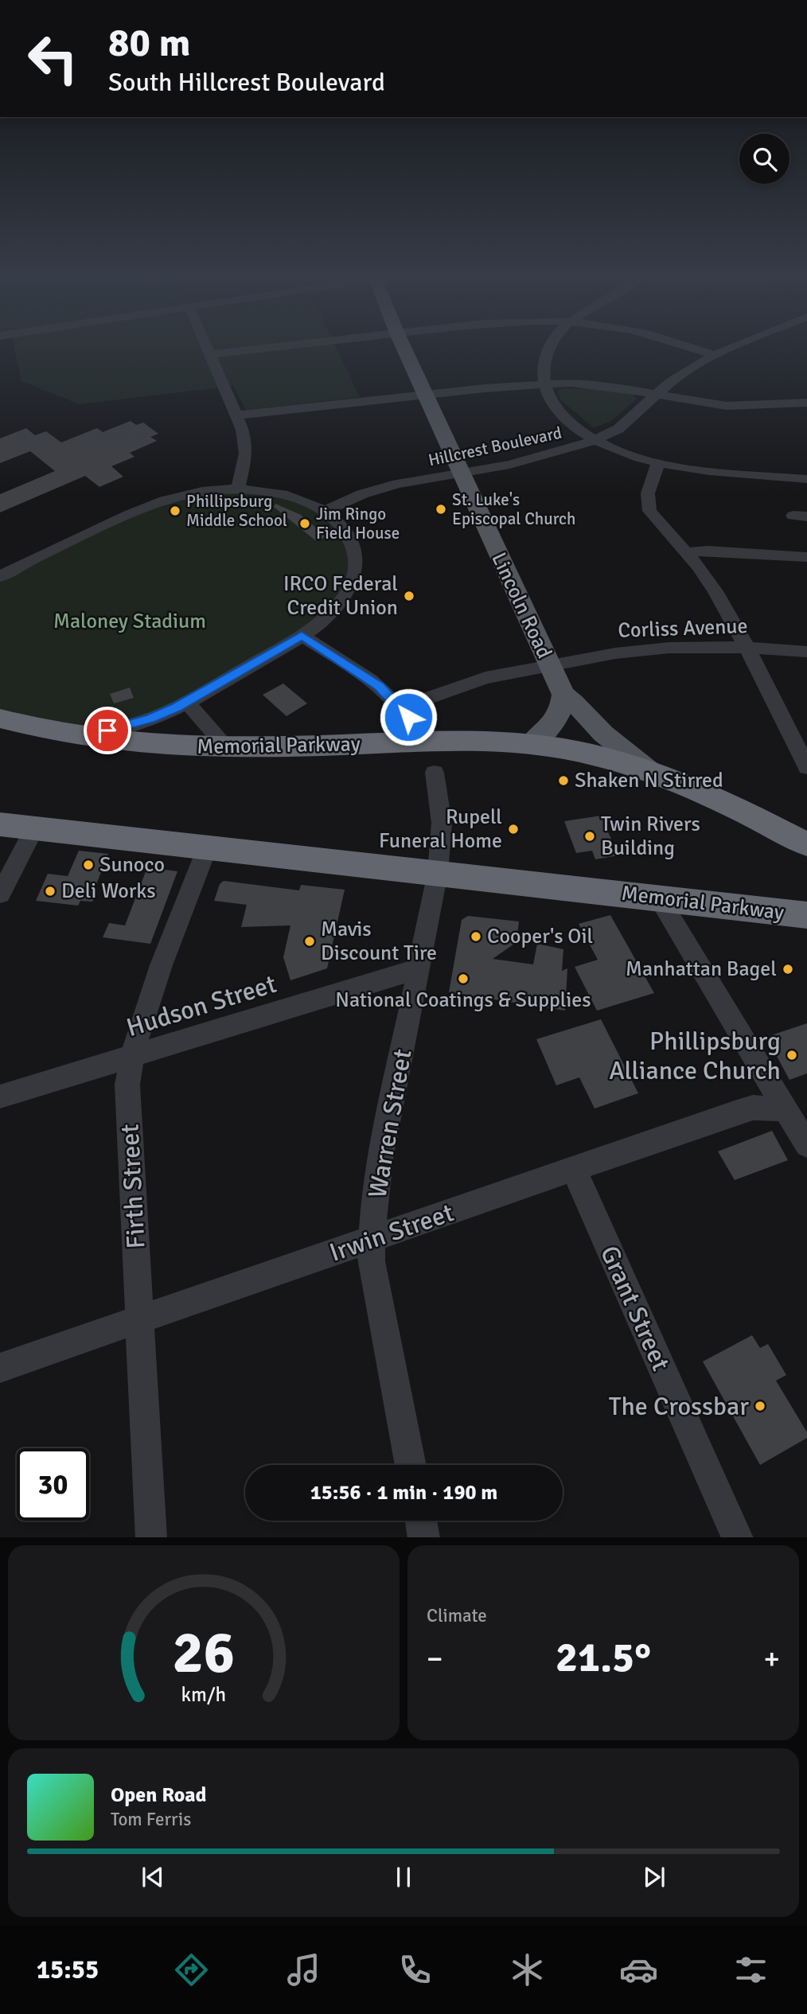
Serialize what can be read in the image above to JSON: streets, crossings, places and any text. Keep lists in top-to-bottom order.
{
  "streets": {
    "highway": ["Memorial Parkway"],
    "main road": ["Lincoln Road"],
    "street": [
      "Hillcrest Boulevard",
      "Corliss Avenue",
      "Hudson Street",
      "Warren Street",
      "Firth Street",
      "Irwin Street",
      "Grant Street"
    ]
  },
  "crossings": [
    ["Hillcrest Boulevard", "Lincoln Road"],
    ["Lincoln Road", "Corliss Avenue"],
    ["Lincoln Road", "Memorial Parkway"],
    ["Memorial Parkway", "Warren Street"],
    ["Memorial Parkway", "Firth Street"],
    ["Hudson Street", "Warren Street"],
    ["Hudson Street", "Firth Street"],
    ["Warren Street", "Irwin Street"],
    ["Firth Street", "Irwin Street"],
    ["Irwin Street", "Grant Street"]
  ],
  "parks": ["Maloney Stadium"],
  "places": [
    "St. Luke's Episcopal Church",
    "Phillipsburg Middle School",
    "Jim Ringo Field House",
    "IRCO Federal Credit Union",
    "Shaken N Stirred",
    "Rupell Funeral Home",
    "Twin Rivers Building",
    "Sunoco",
    "Deli Works",
    "Cooper's Oil",
    "Mavis Discount Tire",
    "Manhattan Bagel",
    "National Coatings & Supplies",
    "Phillipsburg Alliance Church",
    "The Crossbar"
  ],
  "page": {
    "turn": ["80 m", "South Hillcrest Boulevard"],
    "limit": "30",
    "trip": "15:56 · 1 min · 190 m",
    "tile": "Climate",
    "heat": ["−", "21.5°", "+"],
    "song": ["Open Road", "Tom Ferris"],
    "tabs": "15:55",
    "gauge": ["26", "km/h"]
  }
}
